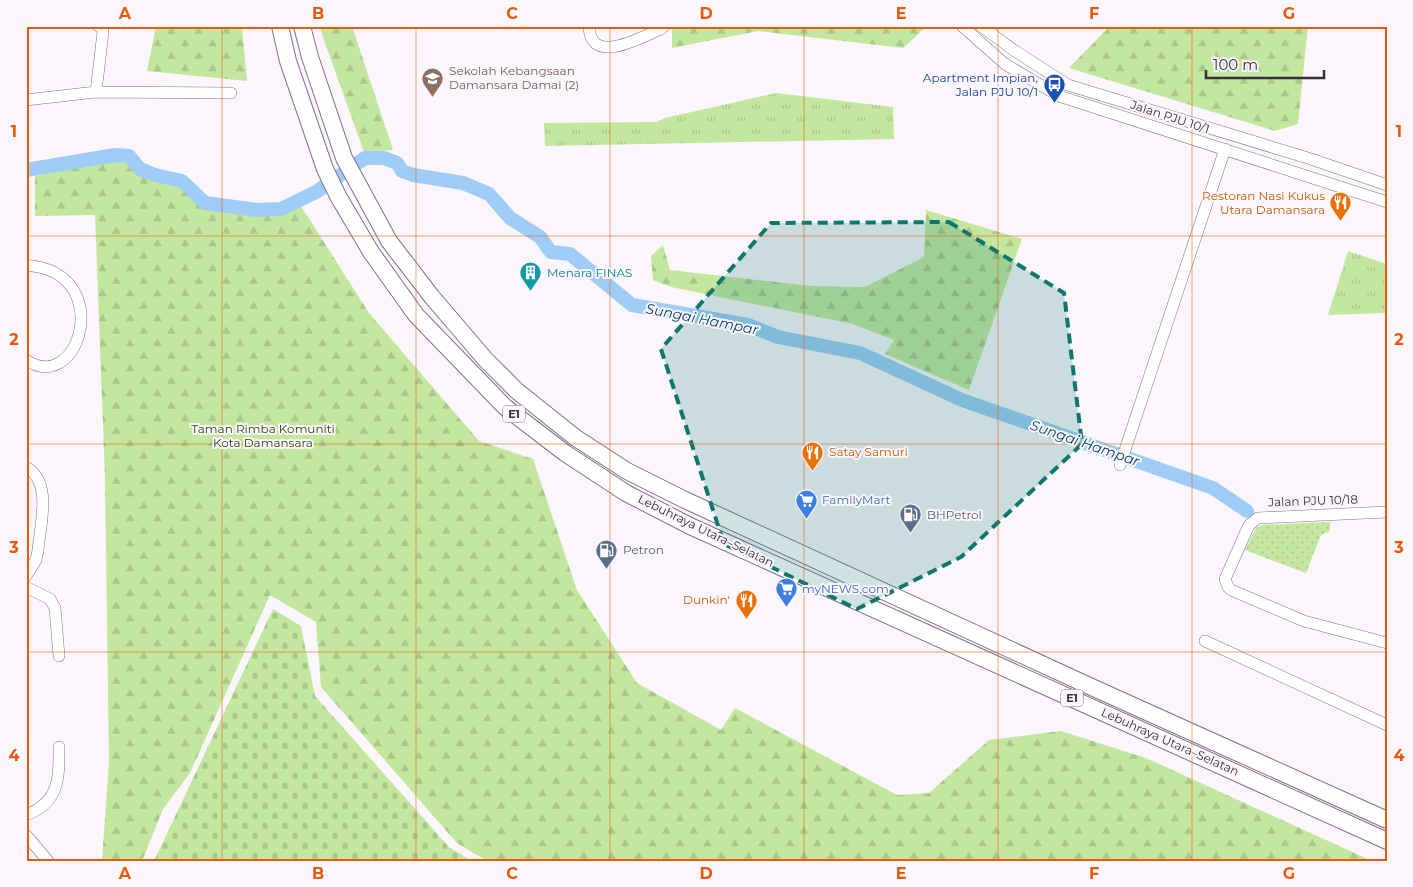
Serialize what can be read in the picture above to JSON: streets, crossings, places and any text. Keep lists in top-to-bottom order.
{
  "streets": {
    "highway": ["E1", "Lebuhraya Utara–Selatan"],
    "street": ["Jalan PJU 10/1", "Jalan PJU 10/18"]
  },
  "water": ["Sungai Hampar"],
  "parks": ["Taman Rimba Komuniti Kota Damansara"],
  "places": {
    "school or university": ["Sekolah Kebangsaan Damansara Damai (2)"],
    "bus stop": ["Apartment Impian, Jalan PJU 10/1"],
    "restaurant": ["Restoran Nasi Kukus Utara Damansara", "Satay Samuri", "Dunkin'"],
    "building": ["Menara FINAS"],
    "supermarket": ["FamilyMart", "myNEWS.com"],
    "fuel station": ["BHPetrol", "Petron"]
  },
  "scale_bar": "100 m",
  "grid": {
    "columns": [
      "A",
      "B",
      "C",
      "D",
      "E",
      "F",
      "G"
    ],
    "rows": [
      "1",
      "2",
      "3",
      "4"
    ]
  }
}
